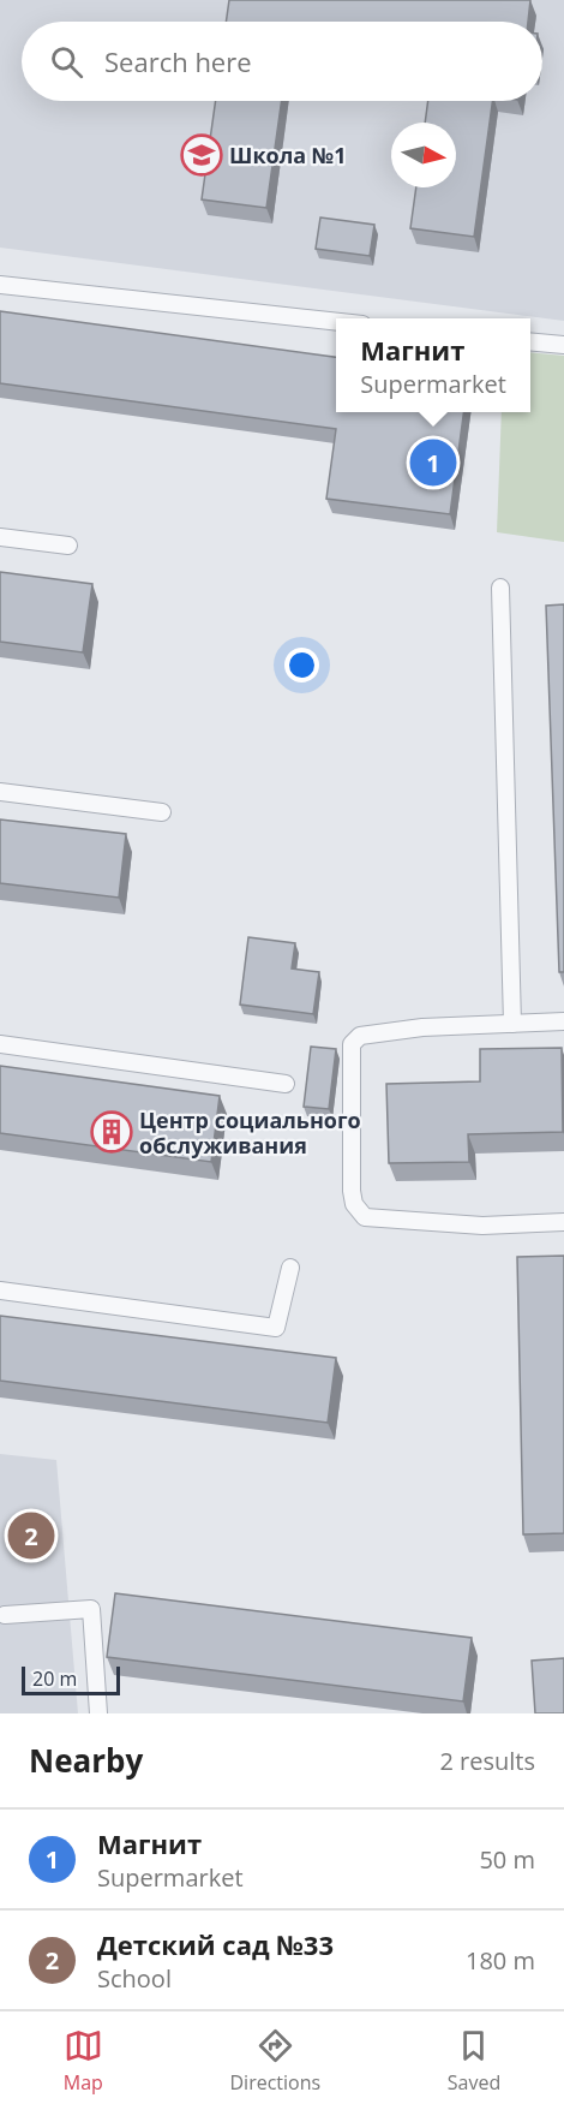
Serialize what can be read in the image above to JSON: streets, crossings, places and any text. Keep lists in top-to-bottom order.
{
  "places": {
    "school or university": ["Школа №1"],
    "building": ["Центр социального обслуживания"]
  },
  "scale_bar": "20 m",
  "north": "right",
  "page": {
    "search": "Search here",
    "popup": ["Магнит", "Supermarket"],
    "pins": ["1", "2"],
    "scale": "20 m",
    "heading": ["Nearby", "2 results"],
    "list": [
      {
        "mark": "1",
        "name": "Магнит",
        "note": "Supermarket",
        "value": "50 m"
      },
      {
        "mark": "2",
        "name": "Детский сад №33",
        "note": "School",
        "value": "180 m"
      }
    ],
    "nav": ["Map", "Directions", "Saved"]
  }
}
